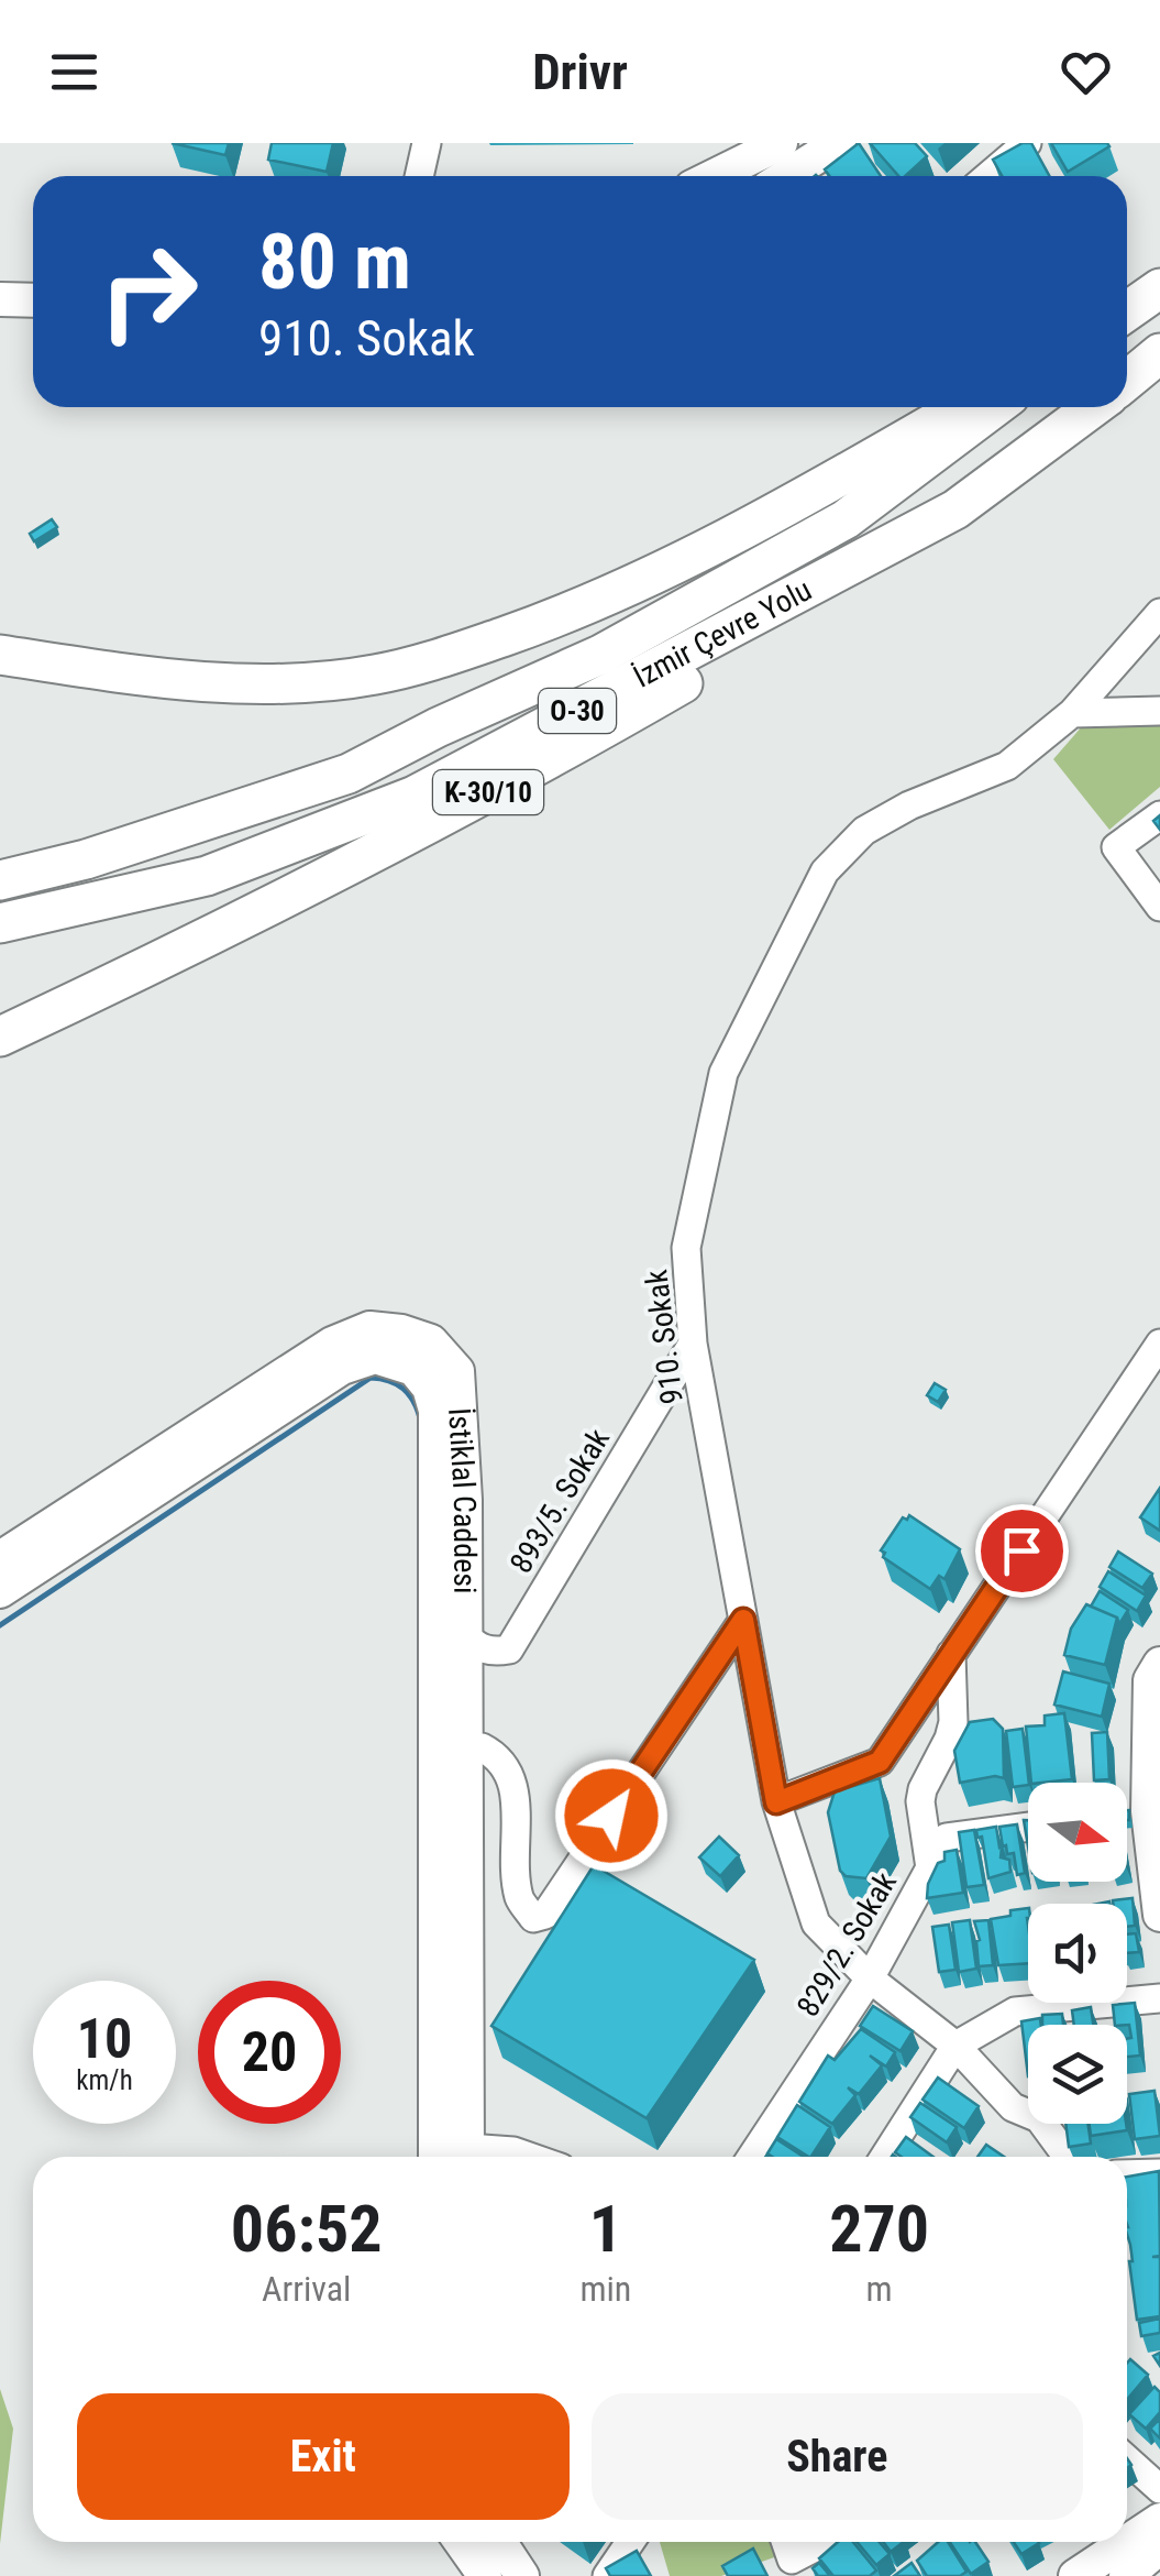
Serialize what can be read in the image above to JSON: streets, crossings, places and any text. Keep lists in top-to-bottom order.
{
  "streets": {
    "highway": ["İzmir Çevre Yolu", "O-30", "K-30/10"],
    "main road": ["İstiklal Caddesi"],
    "street": ["910. Sokak", "893/5. Sokak", "829/2. Sokak"]
  },
  "crossings": [
    ["İzmir Çevre Yolu", "K-30/10"],
    ["910. Sokak", "893/5. Sokak"],
    ["910. Sokak", "829/2. Sokak"],
    ["İstiklal Caddesi", "893/5. Sokak"]
  ],
  "north": "right",
  "page": {
    "header": "Drivr",
    "turn": ["80 m", "910. Sokak"],
    "speed": "10 km/h",
    "limit": "20",
    "eta": [
      "06:52",
      "Arrival",
      "1",
      "min",
      "270",
      "m"
    ],
    "buttons": ["Exit", "Share"]
  }
}
